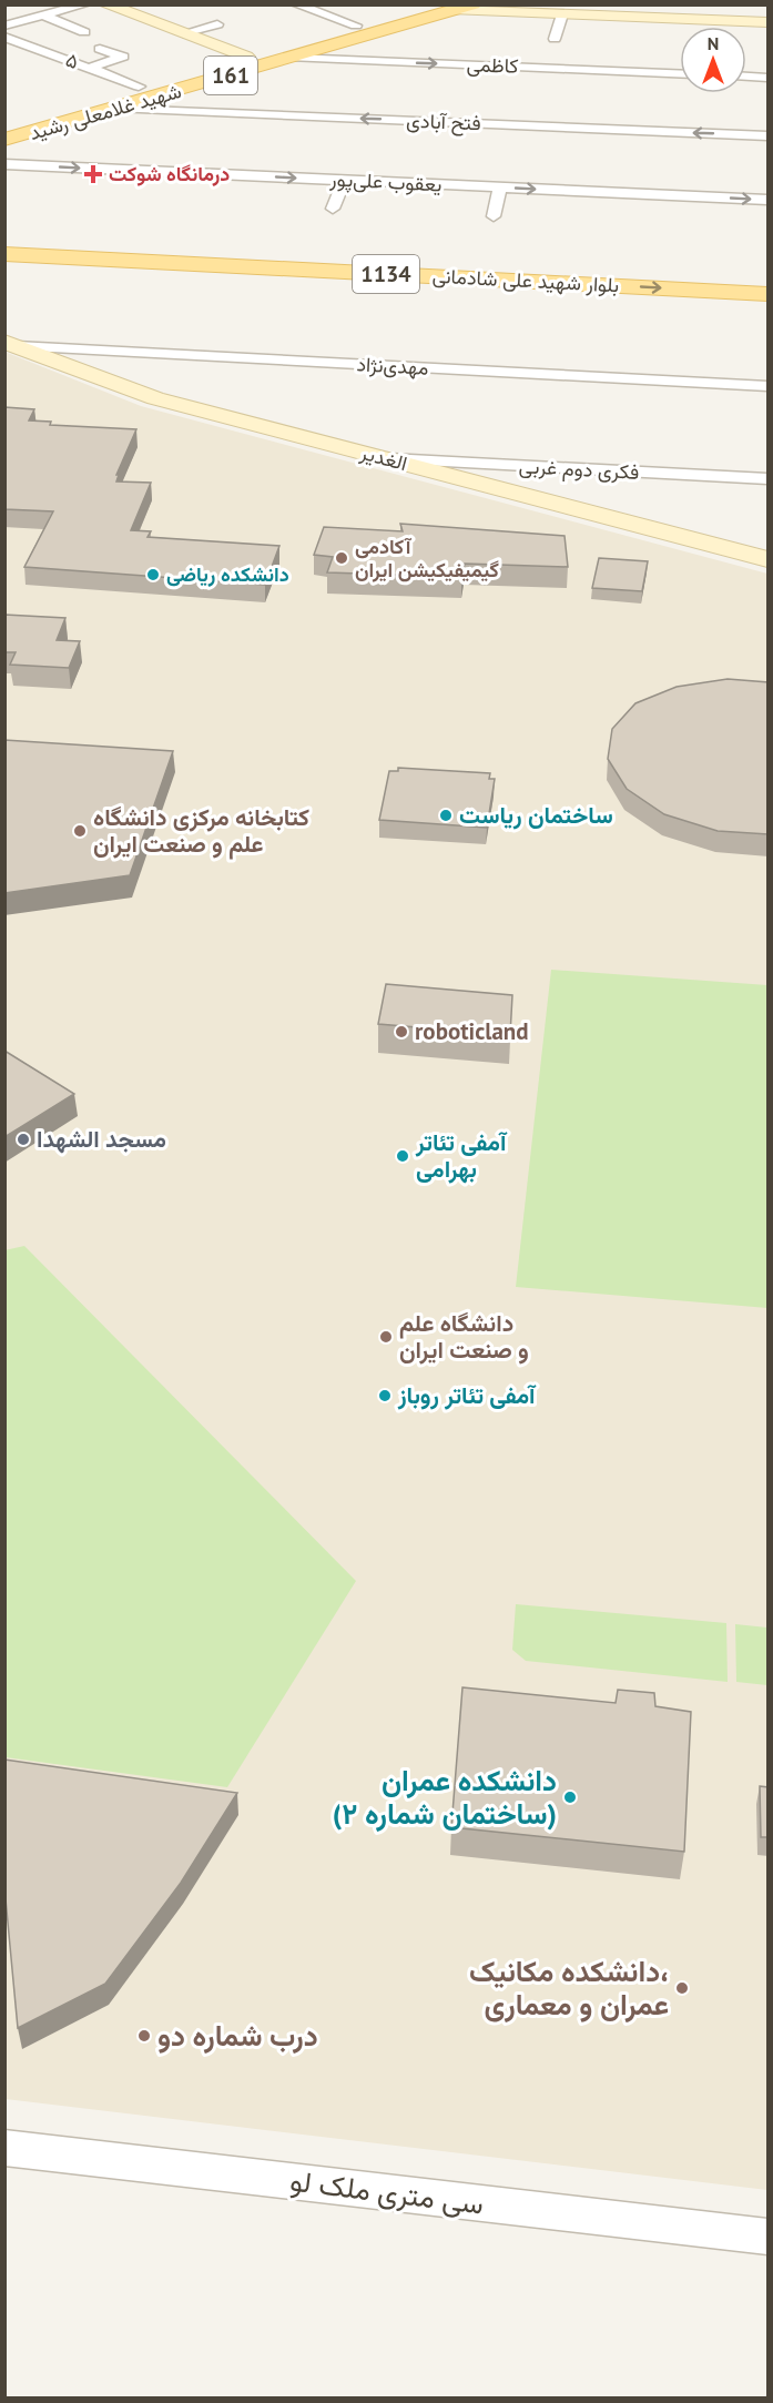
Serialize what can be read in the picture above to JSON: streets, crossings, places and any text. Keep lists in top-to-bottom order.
{
  "streets": {
    "main road": [
      "161",
      "شهید غلامعلی رشید",
      "1134",
      "بلوار شهید علی شادمانی",
      "الغدیر"
    ],
    "street": [
      "۵",
      "کاظمی",
      "فتح آبادی",
      "یعقوب علی‌پور",
      "مهدی‌نژاد",
      "فکری دوم غربی",
      "سی متری ملک لو"
    ]
  },
  "crossings": [
    ["۵", "شهید غلامعلی رشید"],
    ["کاظمی", "شهید غلامعلی رشید"],
    ["شهید غلامعلی رشید", "فتح آبادی"],
    ["مهدی‌نژاد", "الغدیر"],
    ["الغدیر", "فکری دوم غربی"]
  ],
  "one_way": ["کاظمی", "فتح آبادی"],
  "places": {
    "health": ["درمانگاه شوکت"],
    "other": [
      "آکادمی گیمیفیکیشن ایران",
      "دانشکده ریاضی",
      "ساختمان ریاست",
      "کتابخانه مرکزی دانشگاه علم و صنعت ایران",
      "roboticland",
      "مسجد الشهدا",
      "آمفی تئاتر بهرامی",
      "دانشگاه علم و صنعت ایران",
      "آمفی تئاتر روباز",
      "دانشکده عمران (ساختمان شماره ۲)",
      "دانشکده مکانیک، عمران و معماری",
      "درب شماره دو"
    ]
  },
  "north": "top"
}
